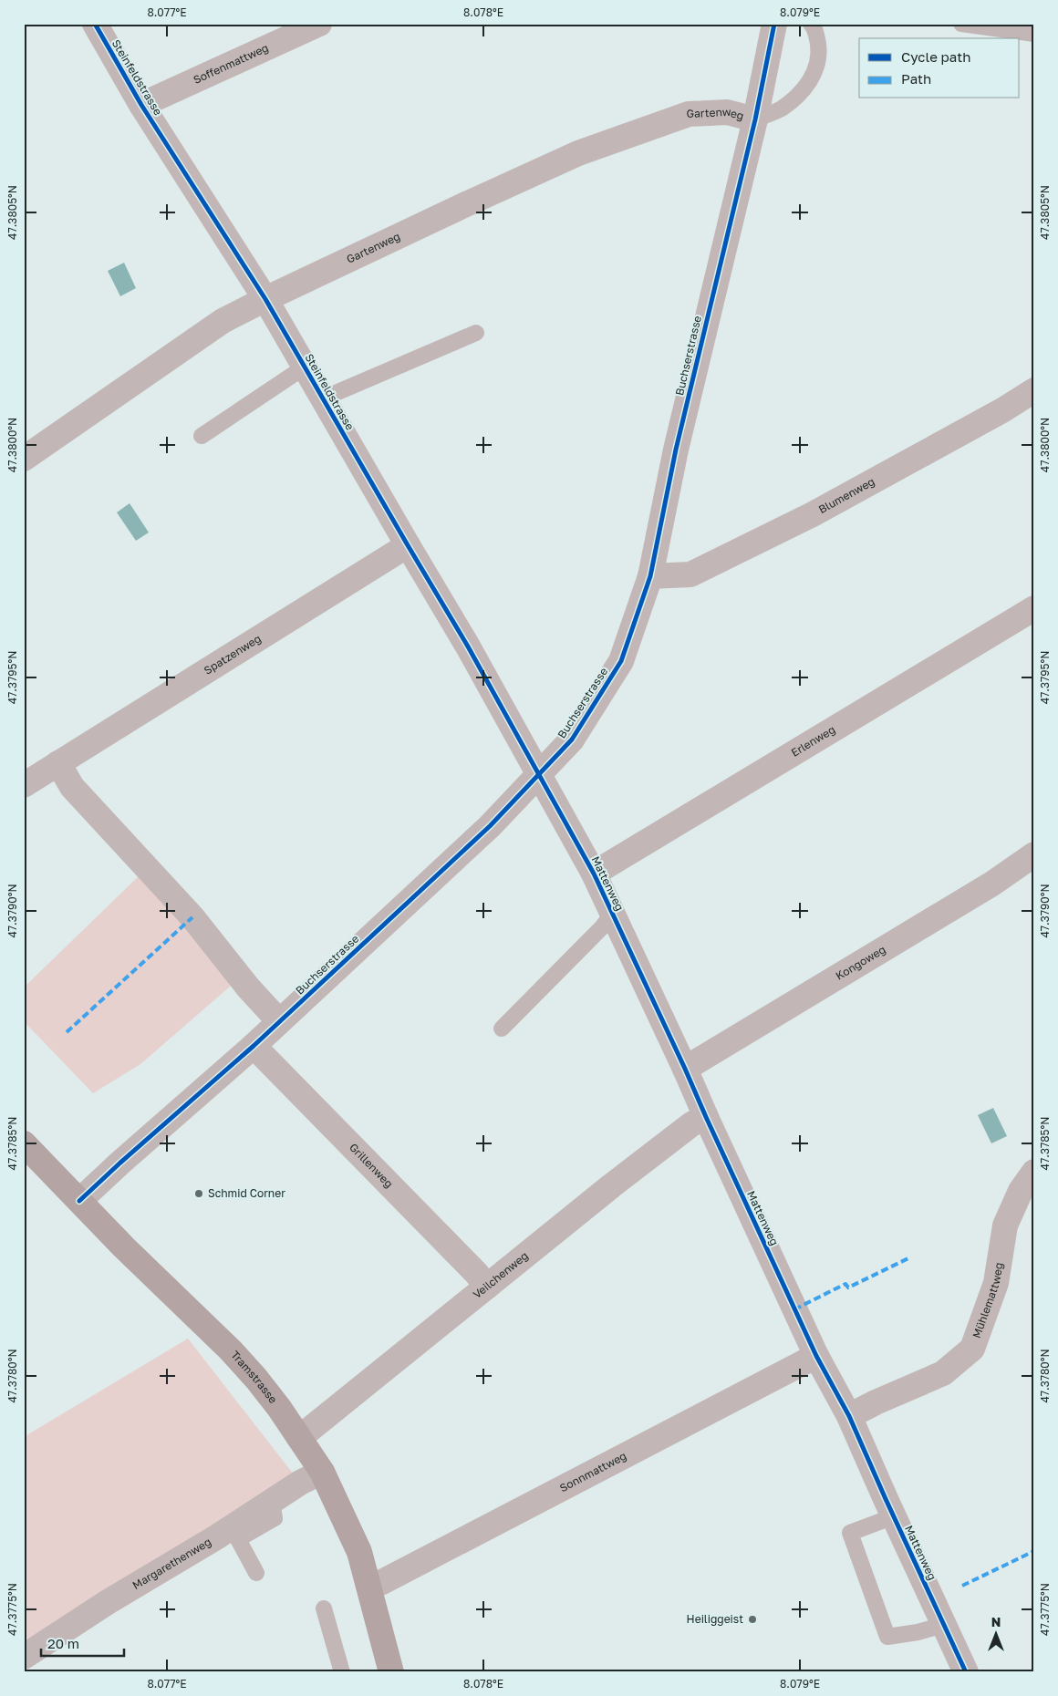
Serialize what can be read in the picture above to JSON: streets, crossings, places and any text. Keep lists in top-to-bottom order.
{
  "streets": {
    "main road": ["Tramstrasse"],
    "street": [
      "Soffenmattweg",
      "Steinfeldstrasse",
      "Gartenweg",
      "Buchserstrasse",
      "Blumenweg",
      "Spatzenweg",
      "Erlenweg",
      "Mattenweg",
      "Kongoweg",
      "Grillenweg",
      "Veilchenweg",
      "Mühlemattweg",
      "Sonnmattweg",
      "Margarethenweg"
    ]
  },
  "crossings": [
    ["Soffenmattweg", "Steinfeldstrasse"],
    ["Steinfeldstrasse", "Gartenweg"],
    ["Steinfeldstrasse", "Buchserstrasse"],
    ["Steinfeldstrasse", "Spatzenweg"],
    ["Steinfeldstrasse", "Mattenweg"],
    ["Gartenweg", "Buchserstrasse"],
    ["Buchserstrasse", "Blumenweg"],
    ["Buchserstrasse", "Mattenweg"],
    ["Buchserstrasse", "Grillenweg"],
    ["Buchserstrasse", "Tramstrasse"],
    ["Erlenweg", "Mattenweg"],
    ["Mattenweg", "Kongoweg"],
    ["Mattenweg", "Veilchenweg"],
    ["Mattenweg", "Mühlemattweg"],
    ["Mattenweg", "Sonnmattweg"],
    ["Grillenweg", "Veilchenweg"],
    ["Veilchenweg", "Tramstrasse"],
    ["Tramstrasse", "Sonnmattweg"],
    ["Tramstrasse", "Margarethenweg"]
  ],
  "places": ["Schmid Corner", "Heiliggeist"],
  "legend": ["Cycle path", "Path"],
  "scale_bar": "20 m",
  "north": "top",
  "coordinates": [
    "8.077°E",
    "8.078°E",
    "8.079°E",
    "47.3805°N",
    "47.3800°N",
    "47.3795°N",
    "47.3790°N",
    "47.3785°N",
    "47.3780°N",
    "47.3775°N"
  ]
}
